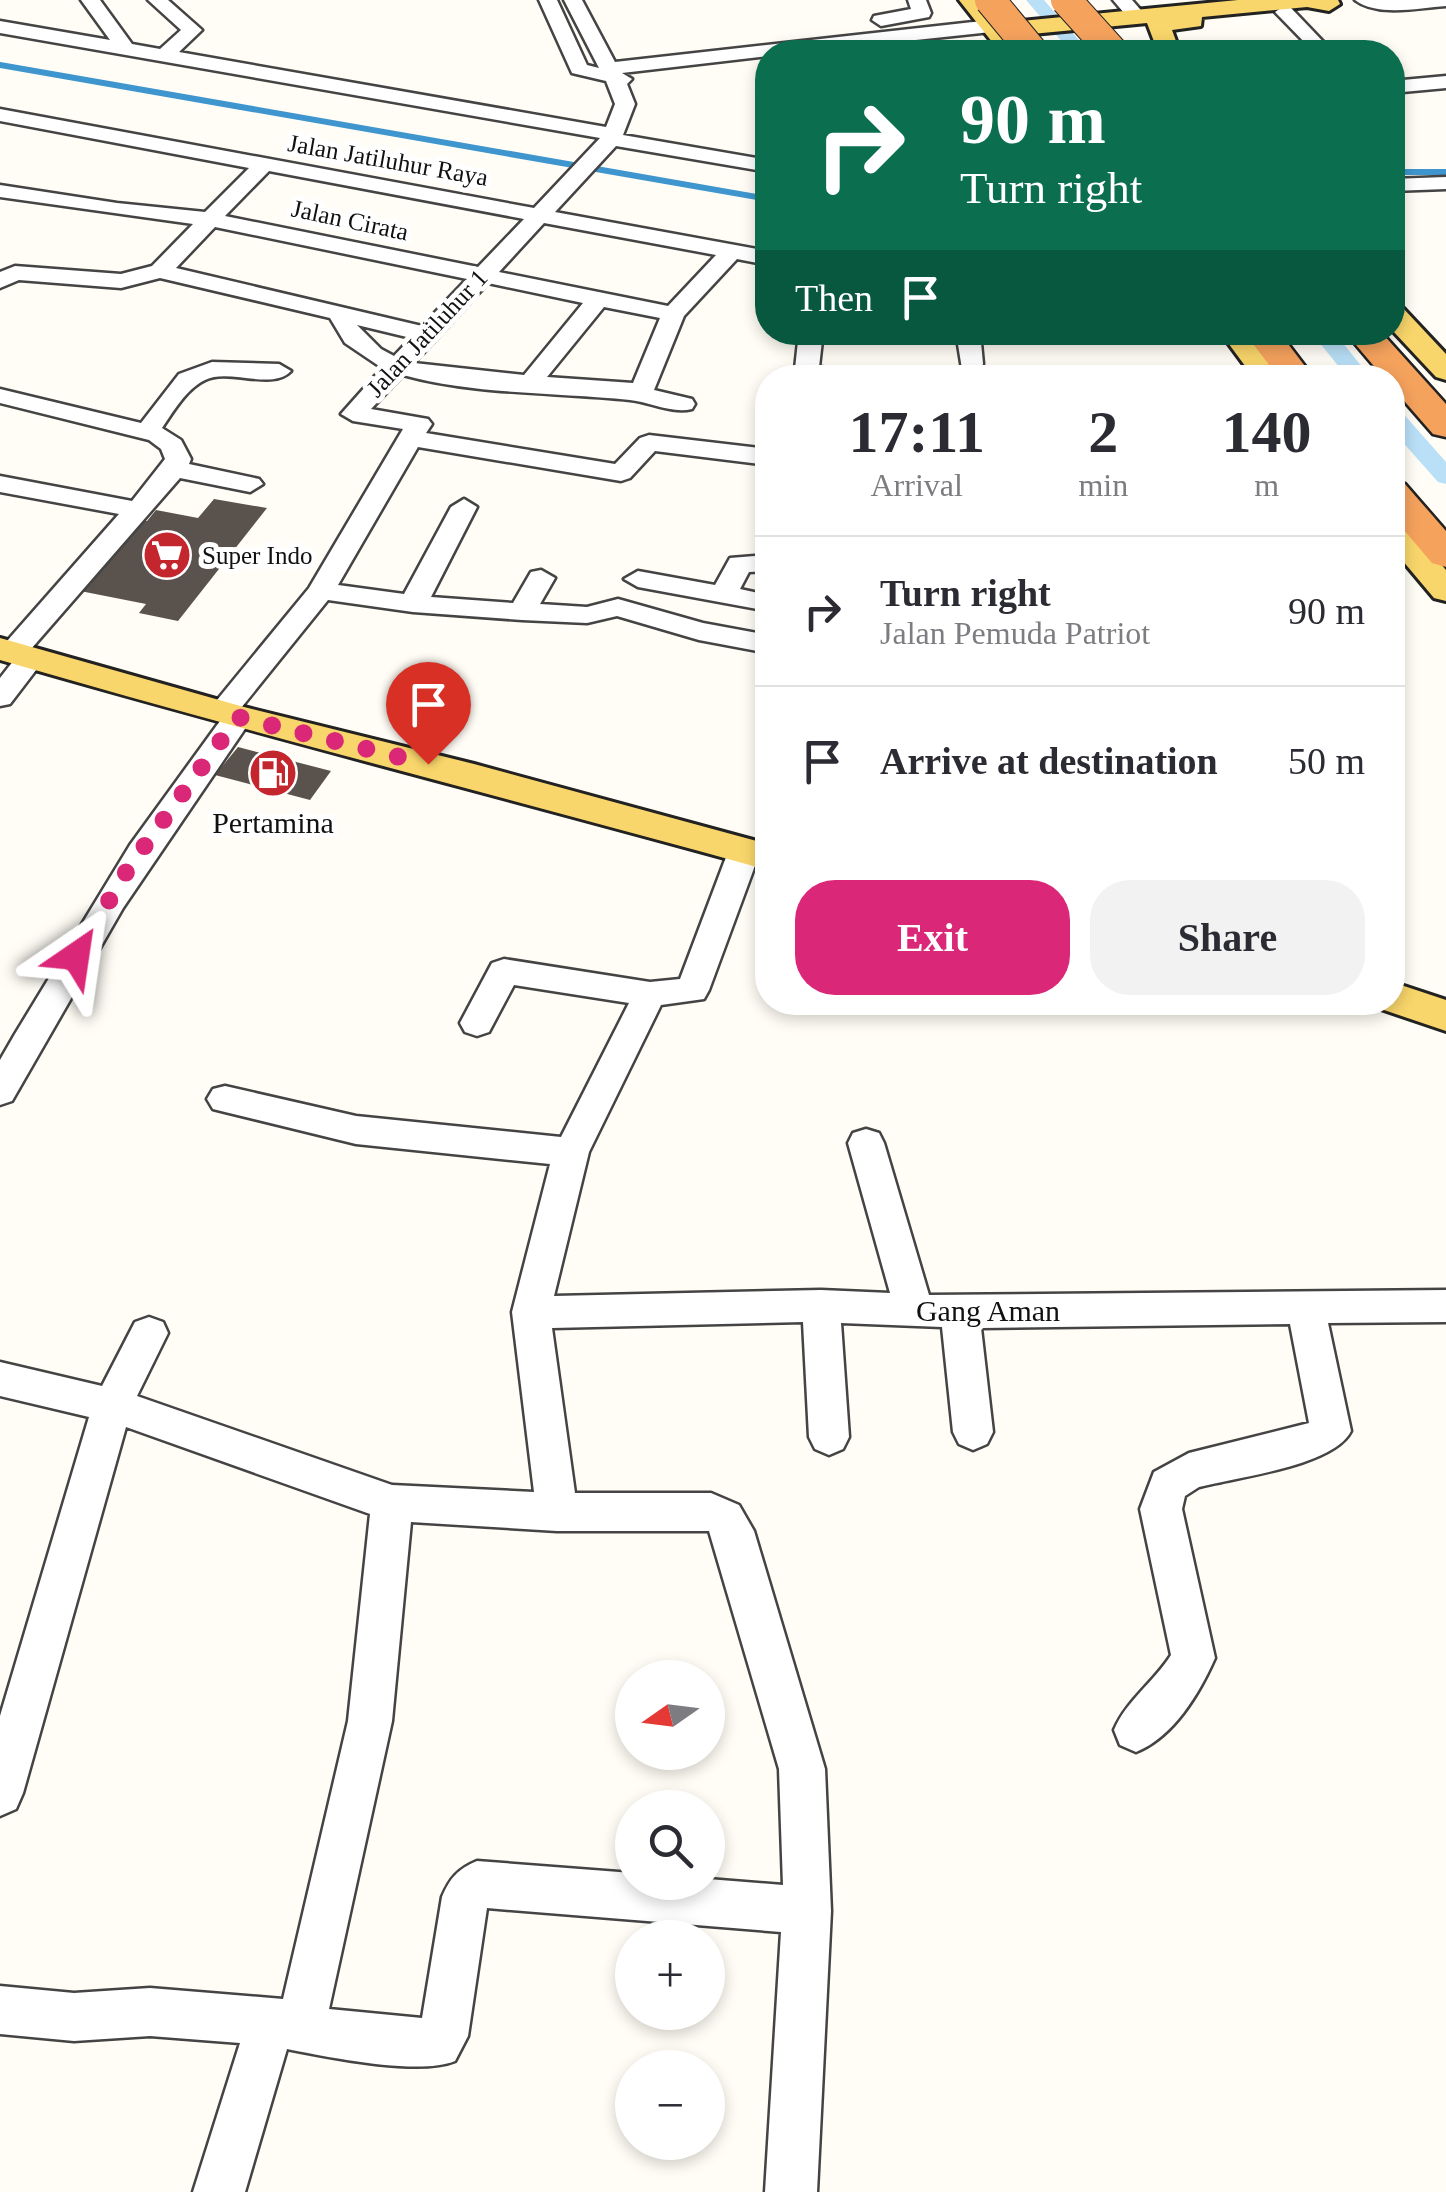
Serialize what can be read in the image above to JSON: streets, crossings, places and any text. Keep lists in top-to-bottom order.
{
  "streets": {
    "street": [
      "Jalan Jatiluhur Raya",
      "Jalan Cirata",
      "Jalan Jatiluhur 1",
      "Gang Aman"
    ]
  },
  "crossings": [
    ["Jalan Jatiluhur Raya", "Jalan Jatiluhur 1"],
    ["Jalan Cirata", "Jalan Jatiluhur 1"]
  ],
  "places": {
    "supermarket": ["Super Indo"],
    "fuel station": ["Pertamina"]
  },
  "north": "left",
  "page": {
    "turn": ["90 m", "Turn right"],
    "then": "Then",
    "eta": [
      "17:11",
      "Arrival",
      "2",
      "min",
      "140",
      "m"
    ],
    "list": [
      {
        "name": "Turn right",
        "note": "Jalan Pemuda Patriot",
        "value": "90 m"
      },
      {
        "name": "Arrive at destination",
        "value": "50 m"
      }
    ],
    "buttons": ["Exit", "Share"],
    "map_buttons": ["+", "−"]
  }
}
